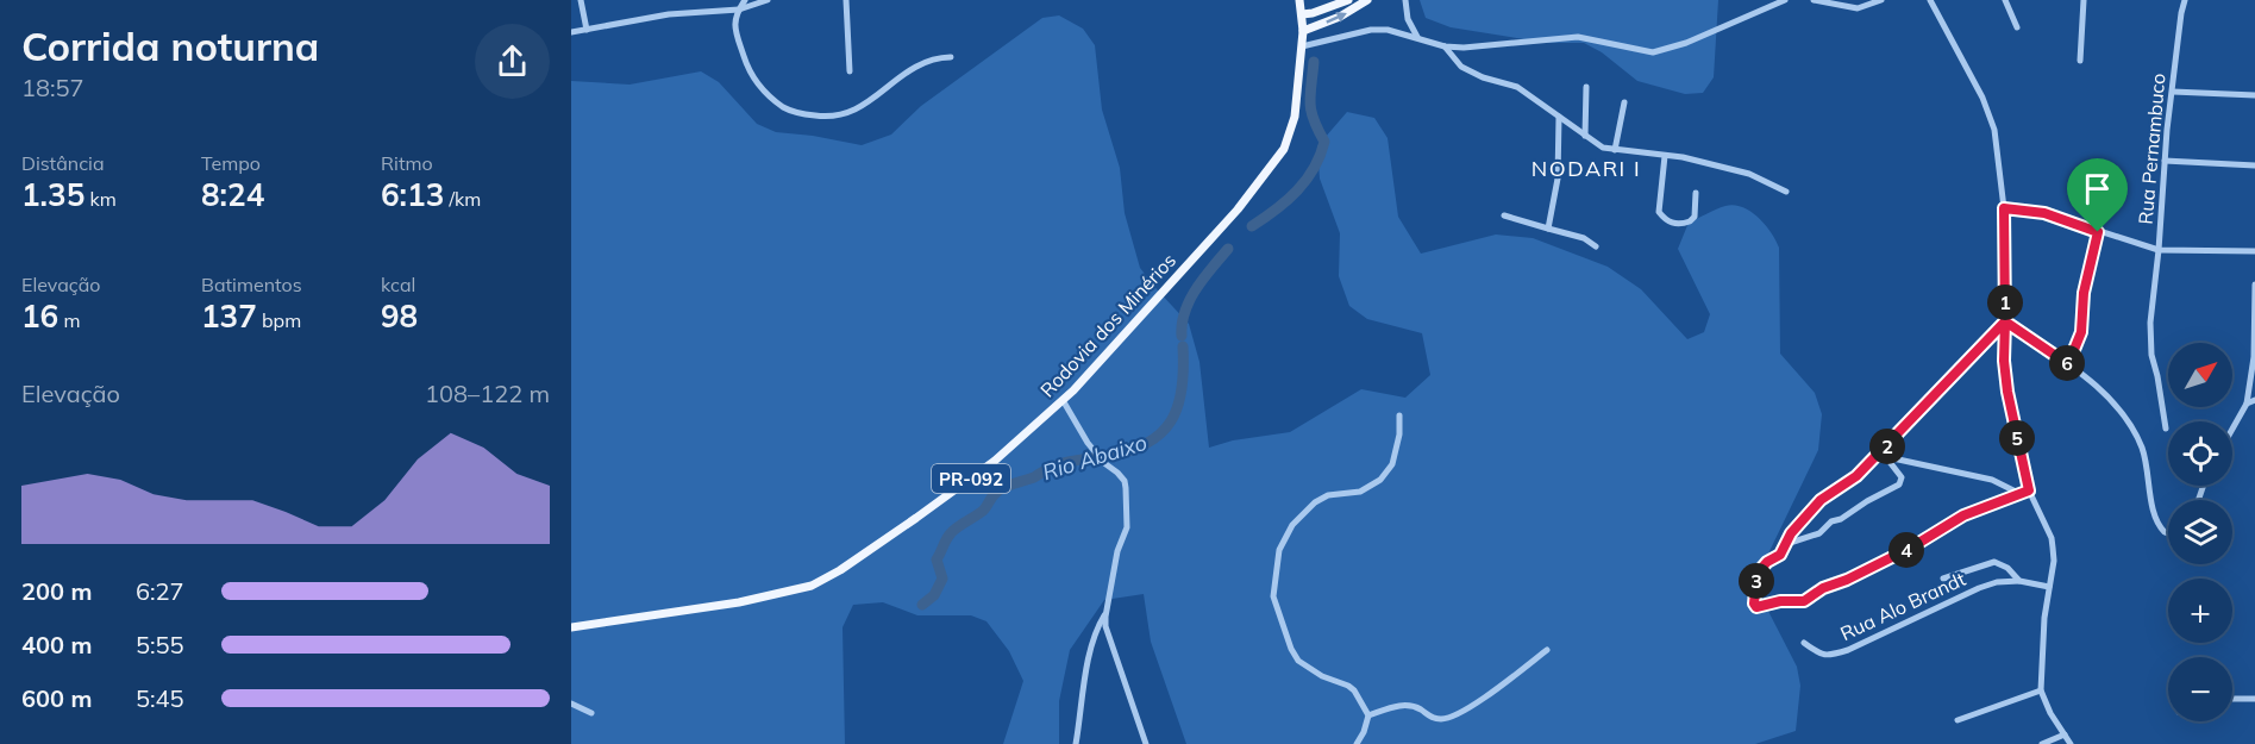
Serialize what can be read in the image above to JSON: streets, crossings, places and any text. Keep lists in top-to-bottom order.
{
  "streets": {
    "main road": ["Rodovia dos Minérios", "PR-092"],
    "street": ["Rua Pernambuco", "Rua Alo Brandt"]
  },
  "crossings": [
    ["Rodovia dos Minérios", "PR-092"]
  ],
  "districts": ["NODARI I"],
  "water": ["Rio Abaixo"],
  "north": "top right",
  "page": {
    "heading": ["Corrida noturna", "18:57"],
    "stats": [
      ["Distância", "1.35 km"],
      ["Tempo", "8:24"],
      ["Ritmo", "6:13 /km"],
      ["Elevação", "16 m"],
      ["Batimentos", "137 bpm"],
      ["kcal", "98"]
    ],
    "pins": [
      "1",
      "6",
      "5",
      "2",
      "4",
      "3"
    ],
    "map_buttons": ["+", "−"],
    "chart": ["Elevação", "108–122 m"],
    "list": [
      {
        "name": "200 m",
        "note": "6:27"
      },
      {
        "name": "400 m",
        "note": "5:55"
      },
      {
        "name": "600 m",
        "note": "5:45"
      }
    ]
  }
}
